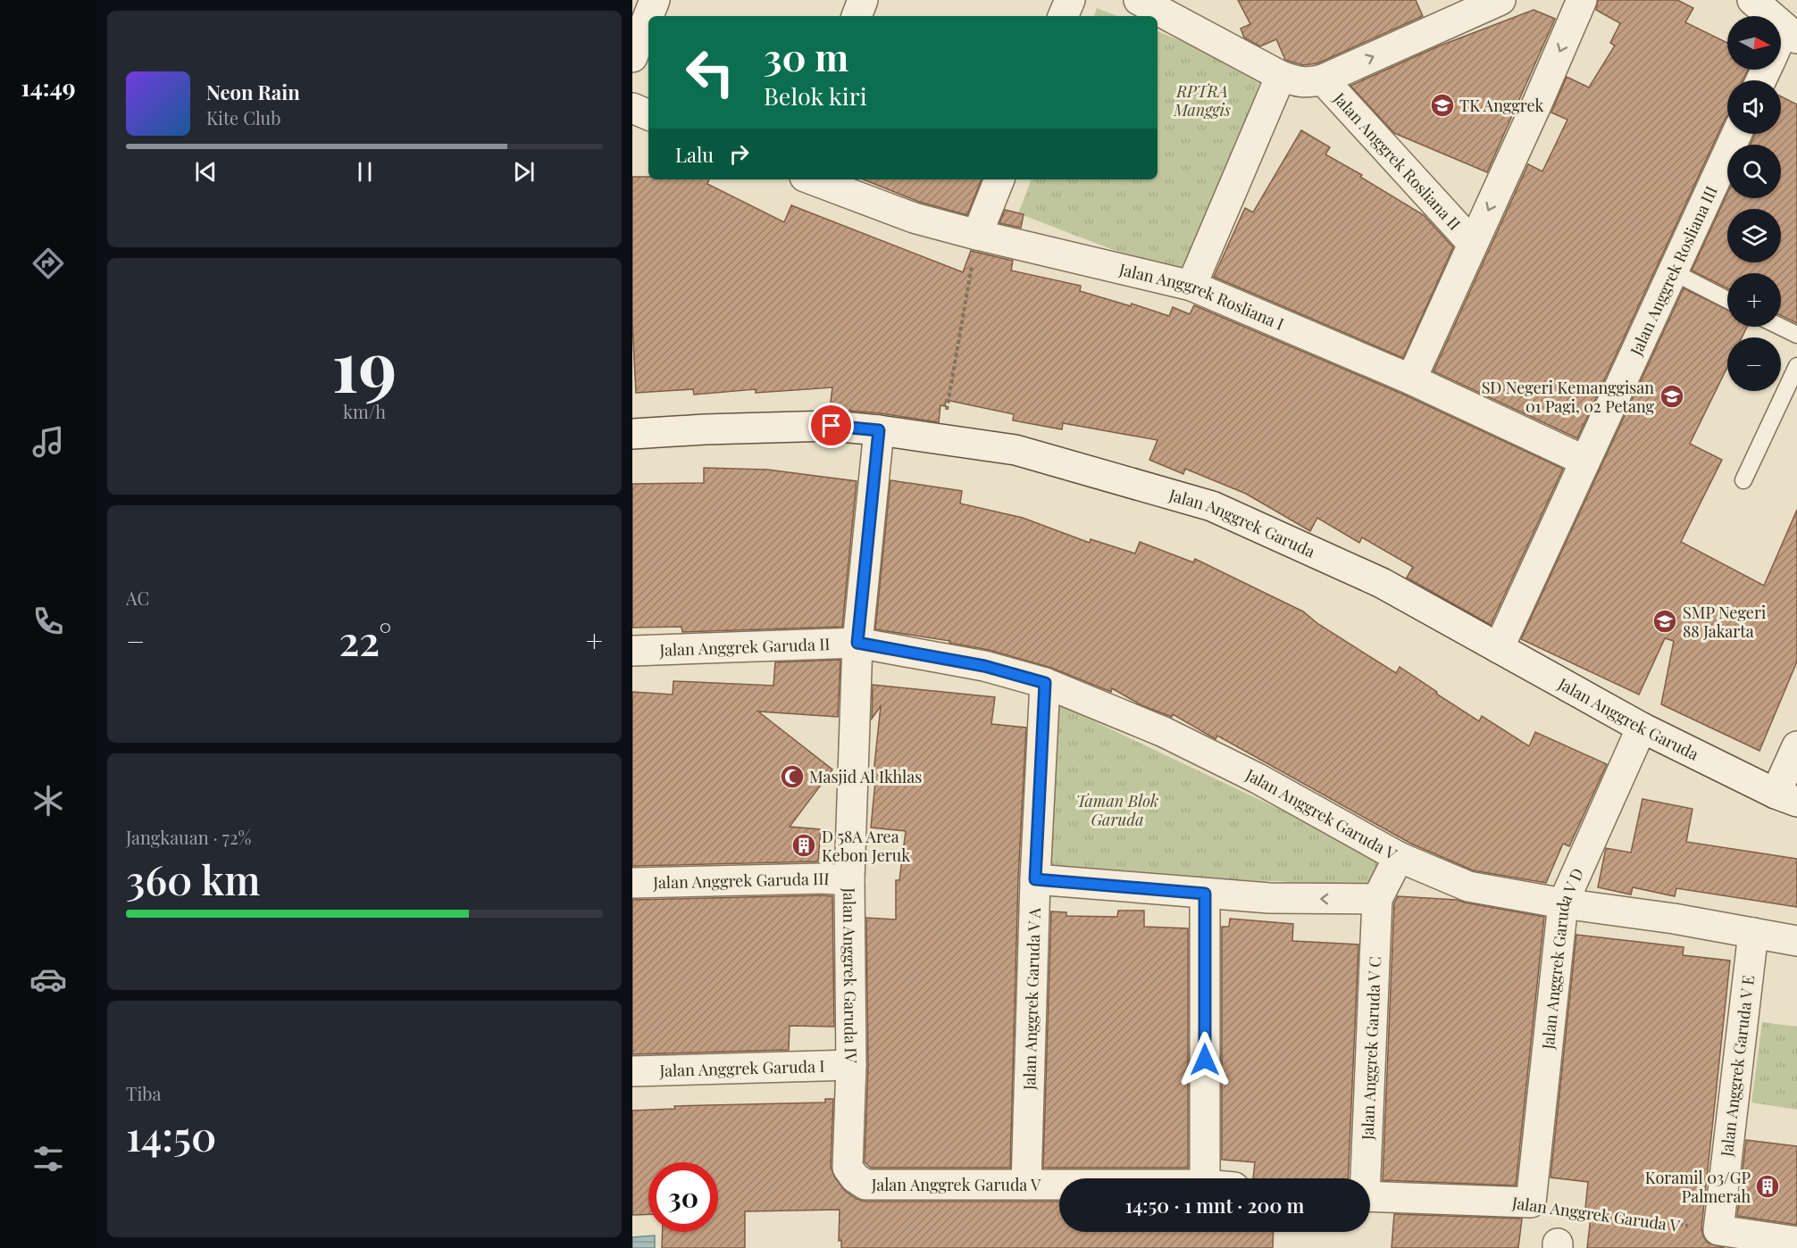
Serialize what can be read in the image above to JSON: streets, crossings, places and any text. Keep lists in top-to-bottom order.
{
  "streets": {
    "street": [
      "Jalan Anggrek Rosliana II",
      "Jalan Anggrek Rosliana III",
      "Jalan Anggrek Rosliana I",
      "Jalan Anggrek Garuda",
      "Jalan Anggrek Garuda II",
      "Jalan Anggrek Garuda V",
      "Jalan Anggrek Garuda III",
      "Jalan Anggrek Garuda V D",
      "Jalan Anggrek Garuda IV",
      "Jalan Anggrek Garuda V A",
      "Jalan Anggrek Garuda V C",
      "Jalan Anggrek Garuda V E",
      "Jalan Anggrek Garuda I"
    ]
  },
  "crossings": [
    ["Jalan Anggrek Rosliana II", "Jalan Anggrek Rosliana I"],
    ["Jalan Anggrek Rosliana III", "Jalan Anggrek Rosliana I"],
    ["Jalan Anggrek Rosliana III", "Jalan Anggrek Garuda"],
    ["Jalan Anggrek Garuda", "Jalan Anggrek Garuda V D"],
    ["Jalan Anggrek Garuda", "Jalan Anggrek Garuda IV"],
    ["Jalan Anggrek Garuda II", "Jalan Anggrek Garuda V"],
    ["Jalan Anggrek Garuda II", "Jalan Anggrek Garuda IV"],
    ["Jalan Anggrek Garuda V", "Jalan Anggrek Garuda V D"],
    ["Jalan Anggrek Garuda V", "Jalan Anggrek Garuda IV"],
    ["Jalan Anggrek Garuda V", "Jalan Anggrek Garuda V A"],
    ["Jalan Anggrek Garuda V", "Jalan Anggrek Garuda V E"],
    ["Jalan Anggrek Garuda III", "Jalan Anggrek Garuda IV"],
    ["Jalan Anggrek Garuda IV", "Jalan Anggrek Garuda I"]
  ],
  "parks": ["RPTRA Manggis", "Taman Blok Garuda"],
  "places": {
    "school or university": ["TK Anggrek", "SD Negeri Kemanggisan 01 Pagi, 02 Petang", "SMP Negeri 88 Jakarta"],
    "mosque": ["Masjid Al Ikhlas"],
    "building": ["D 58A Area Kebon Jeruk", "Koramil 03/GP Palmerah"]
  },
  "north": "right",
  "page": {
    "tabs": "14:49",
    "map_buttons": ["+", "−"],
    "turn": ["30 m", "Belok kiri"],
    "song": ["Neon Rain", "Kite Club"],
    "then": "Lalu",
    "tile": [
      ["19", "km/h"],
      "AC",
      ["Jangkauan · 72%", "360 km"],
      ["Tiba", "14:50"]
    ],
    "heat": ["−", "22°", "+"],
    "limit": "30",
    "trip": "14:50 · 1 mnt · 200 m"
  }
}
